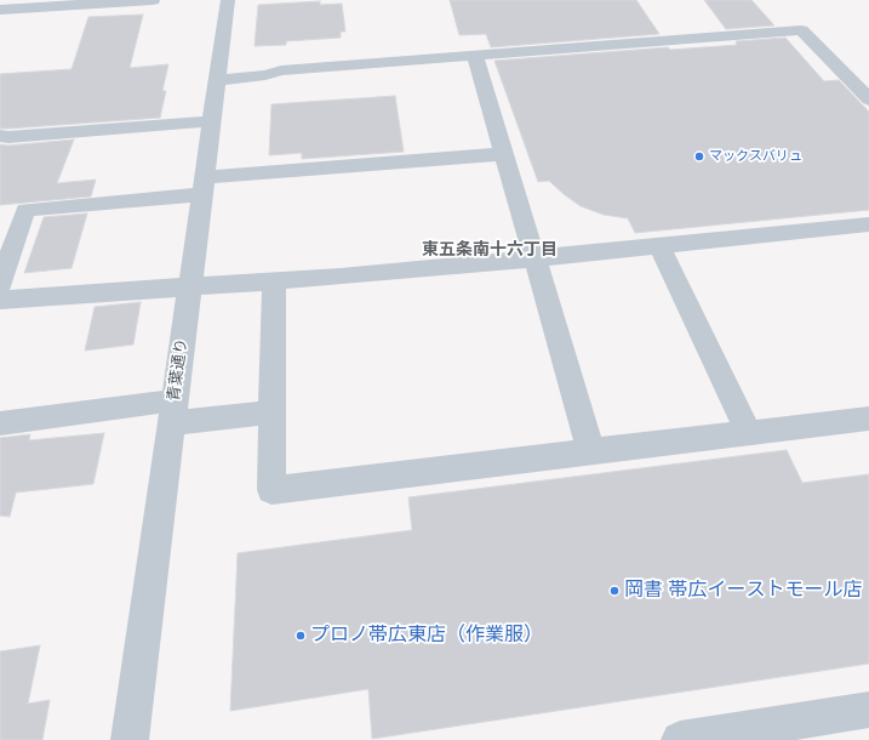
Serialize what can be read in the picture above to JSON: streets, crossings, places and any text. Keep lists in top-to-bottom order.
{
  "streets": {
    "street": ["青葉通り"]
  },
  "districts": ["東五条南十六丁目"],
  "places": ["マックスバリュ", "岡書 帯広イーストモール店", "プロノ帯広東店（作業服）"]
}
